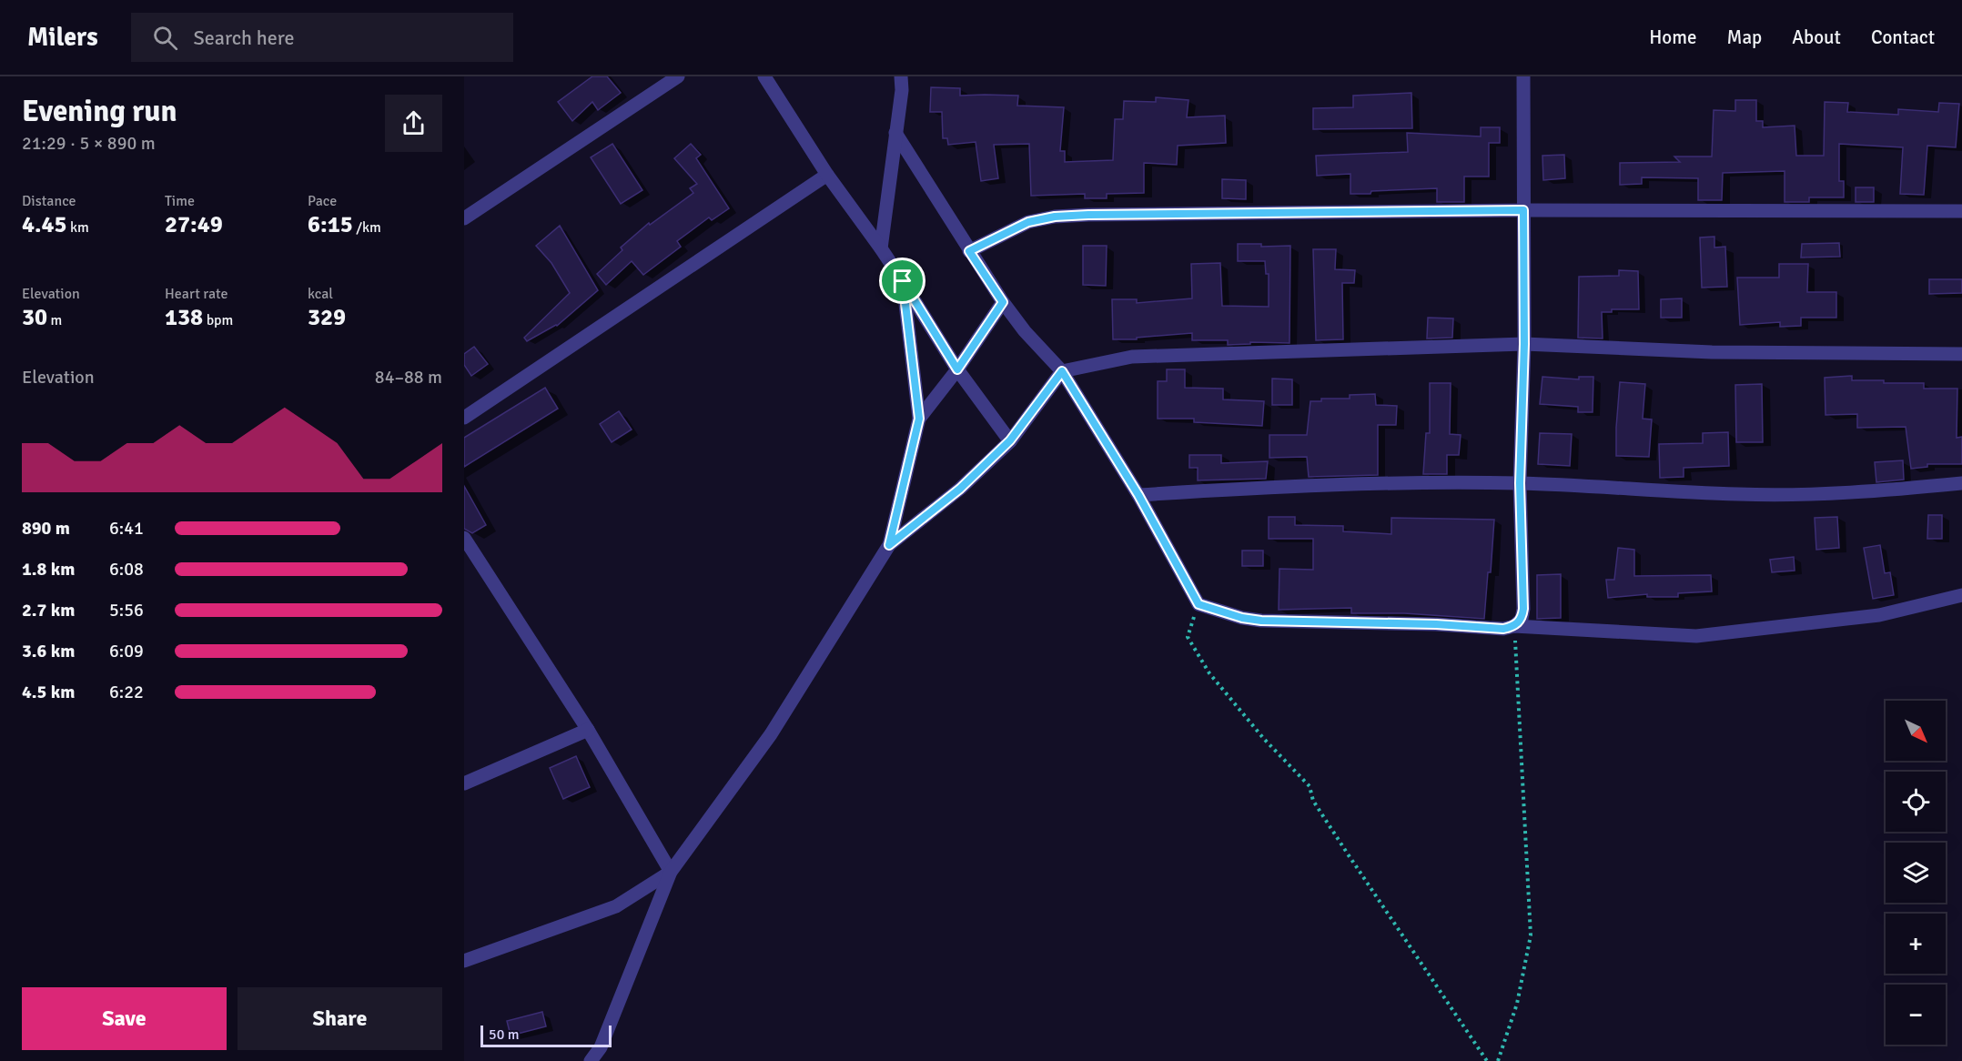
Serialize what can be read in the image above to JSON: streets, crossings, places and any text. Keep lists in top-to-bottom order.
{
  "scale_bar": "50 m",
  "north": "bottom right",
  "page": {
    "header": "Milers",
    "search": "Search here",
    "nav": [
      "Home",
      "Map",
      "About",
      "Contact"
    ],
    "heading": ["Evening run", "21:29 · 5 × 890 m"],
    "stats": [
      ["Distance", "4.45 km"],
      ["Time", "27:49"],
      ["Pace", "6:15 /km"],
      ["Elevation", "30 m"],
      ["Heart rate", "138 bpm"],
      ["kcal", "329"]
    ],
    "chart": ["Elevation", "84–88 m"],
    "list": [
      {
        "name": "890 m",
        "note": "6:41"
      },
      {
        "name": "1.8 km",
        "note": "6:08"
      },
      {
        "name": "2.7 km",
        "note": "5:56"
      },
      {
        "name": "3.6 km",
        "note": "6:09"
      },
      {
        "name": "4.5 km",
        "note": "6:22"
      }
    ],
    "map_buttons": ["+", "−"],
    "buttons": ["Save", "Share"],
    "scale": "50 m"
  }
}
